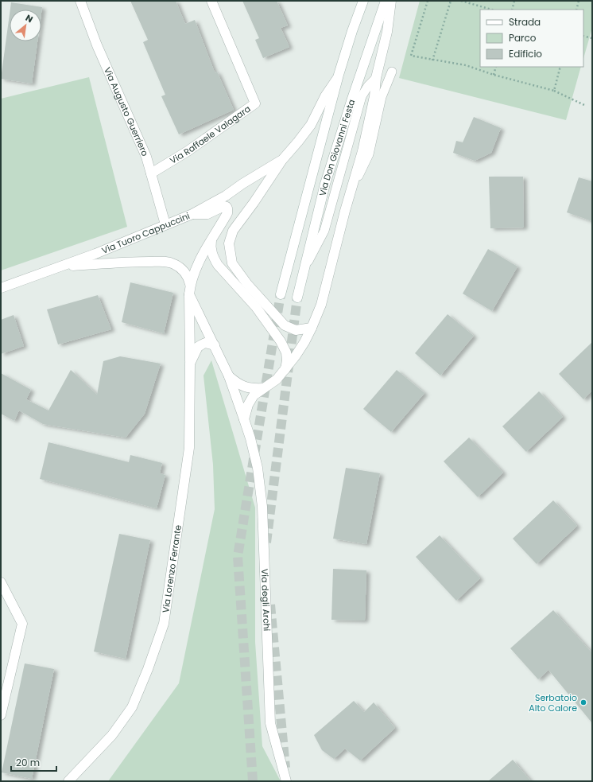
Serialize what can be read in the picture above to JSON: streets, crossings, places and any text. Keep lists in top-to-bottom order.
{
  "streets": {
    "street": [
      "Via Augusto Guerriero",
      "Via Raffaele Valagara",
      "Via Don Giovanni Festa",
      "Via Tuoro Cappuccini",
      "Via Lorenzo Ferrante",
      "Via degli Archi"
    ]
  },
  "crossings": [
    ["Via Augusto Guerriero", "Via Raffaele Valagara"],
    ["Via Augusto Guerriero", "Via Tuoro Cappuccini"],
    ["Via Lorenzo Ferrante", "Via degli Archi"]
  ],
  "places": ["Serbatoio Alto Calore"],
  "legend": ["Strada", "Parco", "Edificio"],
  "scale_bar": "20 m",
  "north": "top right"
}
